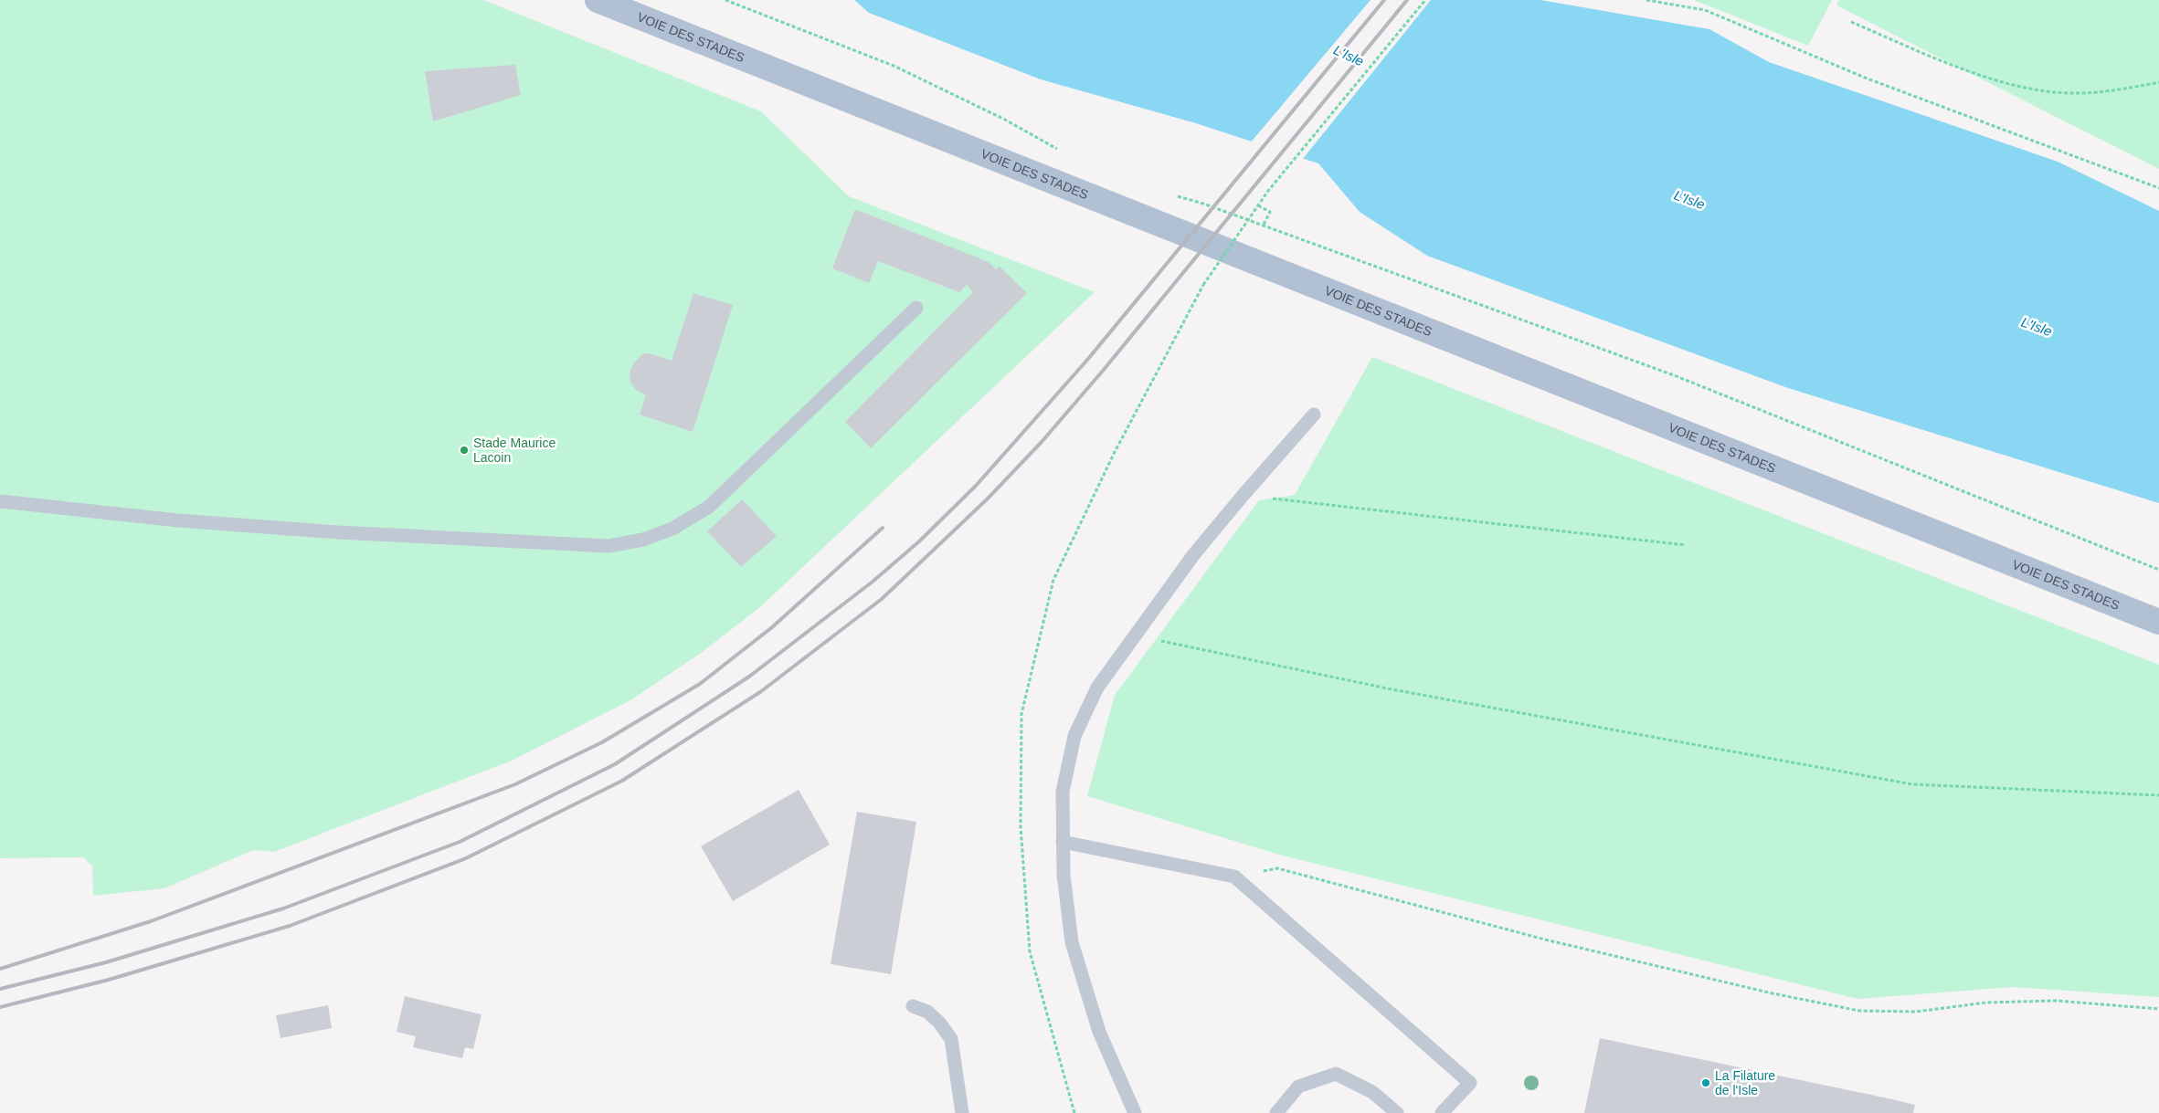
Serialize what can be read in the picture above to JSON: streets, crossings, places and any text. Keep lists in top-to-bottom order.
{
  "streets": {
    "main road": ["VOIE DES STADES"]
  },
  "water": ["L'Isle"],
  "places": ["Stade Maurice Lacoin", "La Filature de l'Isle"]
}
